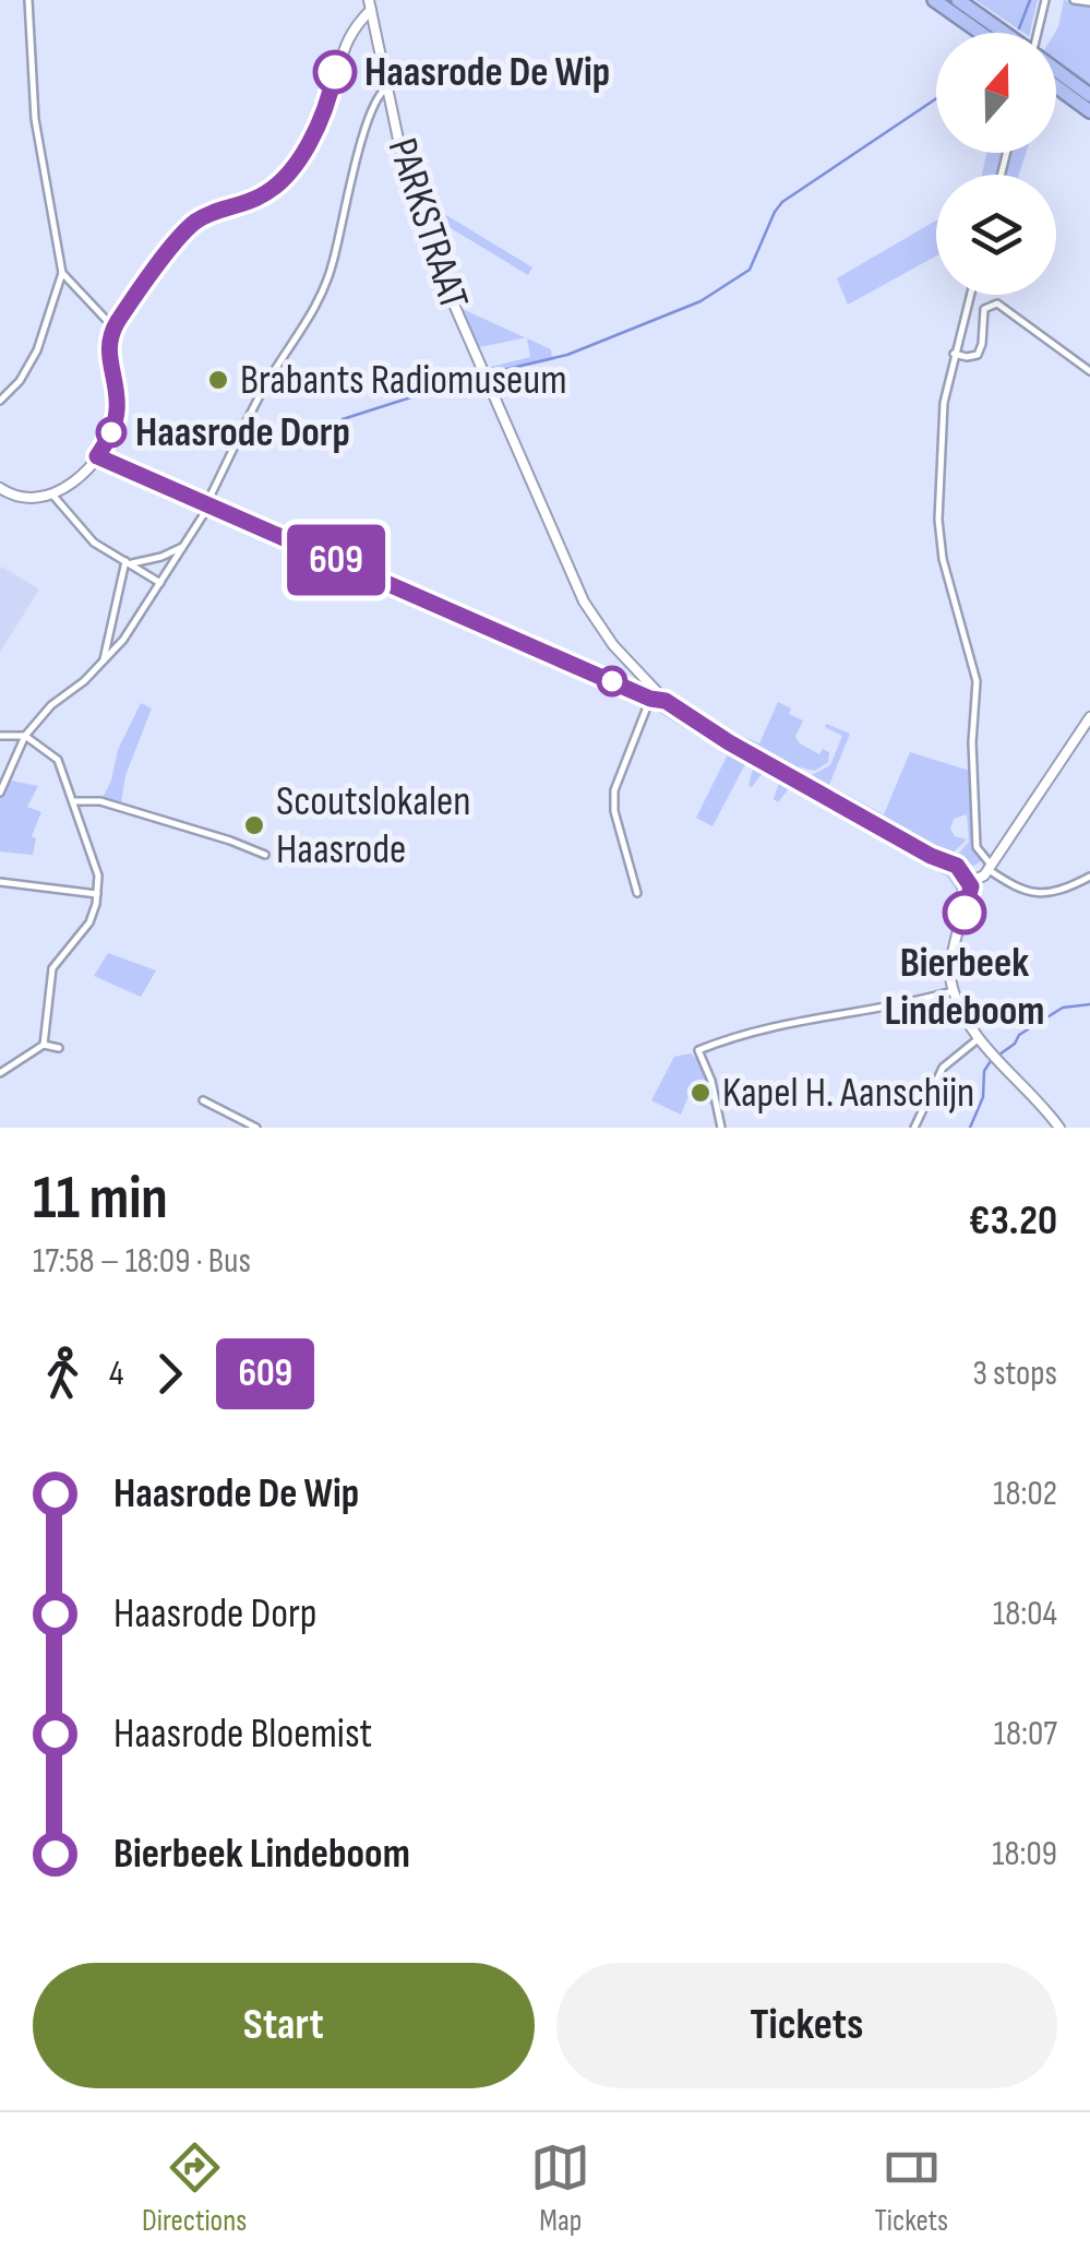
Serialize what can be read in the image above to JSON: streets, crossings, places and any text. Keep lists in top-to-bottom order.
{
  "streets": {
    "street": ["PARKSTRAAT"]
  },
  "places": [
    "Haasrode De Wip",
    "Brabants Radiomuseum",
    "Haasrode Dorp",
    "Scoutslokalen Haasrode",
    "Bierbeek Lindeboom",
    "Kapel H. Aanschijn"
  ],
  "lines": ["bus line 609"],
  "north": "top",
  "page": {
    "on_map": "609",
    "heading": ["11 min", "17:58 – 18:09 · Bus", "€3.20"],
    "legs": ["4", "609", "3 stops"],
    "list": [
      {
        "name": "Haasrode De Wip",
        "value": "18:02"
      },
      {
        "name": "Haasrode Dorp",
        "value": "18:04"
      },
      {
        "name": "Haasrode Bloemist",
        "value": "18:07"
      },
      {
        "name": "Bierbeek Lindeboom",
        "value": "18:09"
      }
    ],
    "buttons": ["Start", "Tickets"],
    "tabs": ["Directions", "Map", "Tickets"]
  }
}
